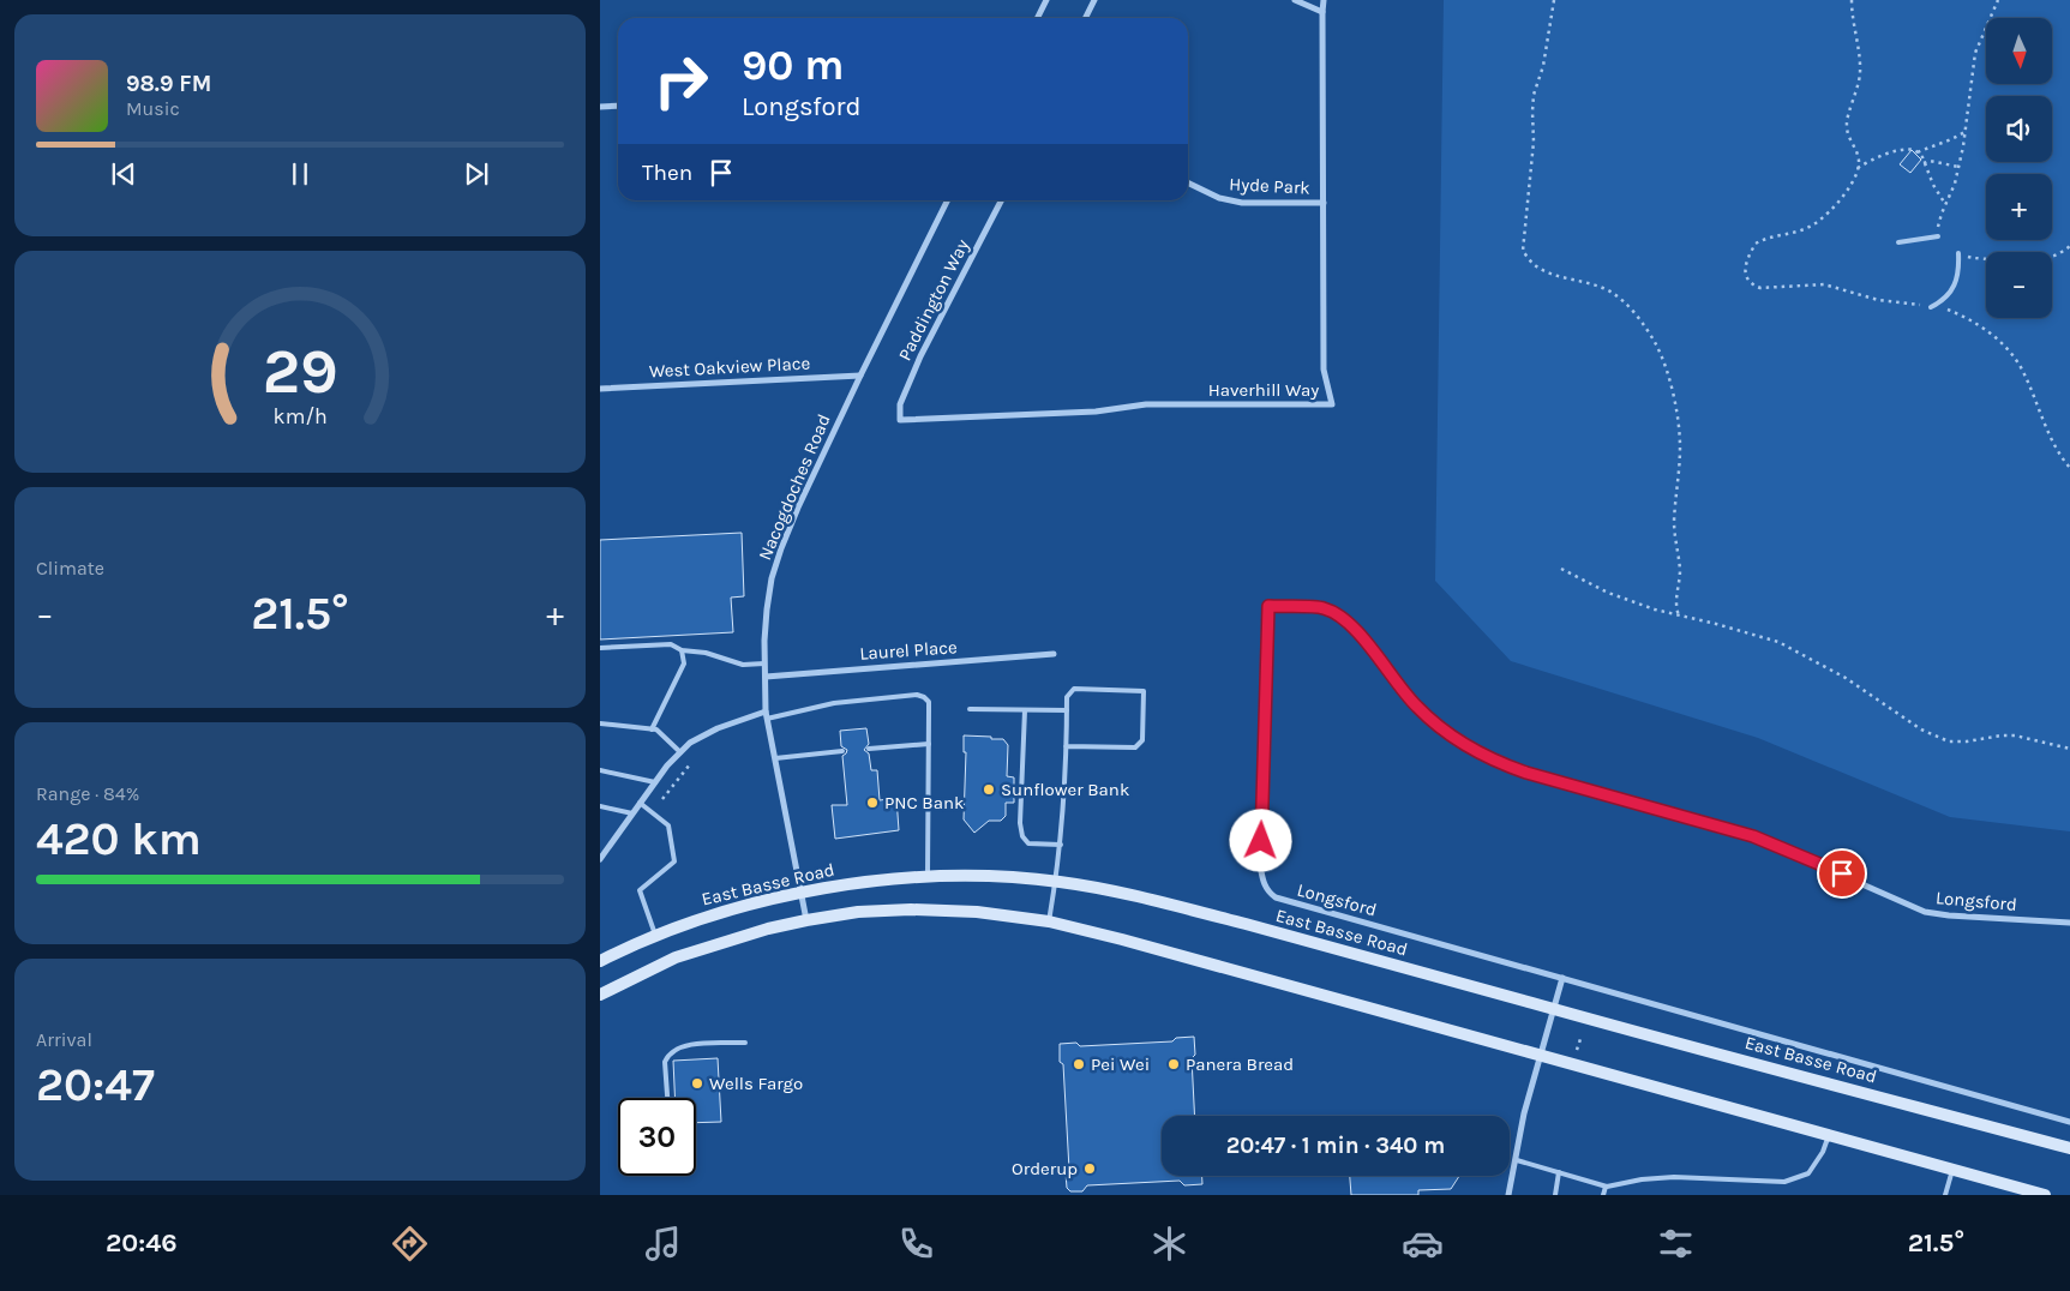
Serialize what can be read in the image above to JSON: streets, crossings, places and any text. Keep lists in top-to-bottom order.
{
  "streets": {
    "main road": ["East Basse Road"],
    "street": [
      "Hyde Park",
      "Paddington Way",
      "West Oakview Place",
      "Haverhill Way",
      "Nacogdoches Road",
      "Laurel Place",
      "Longsford"
    ]
  },
  "crossings": [
    ["Hyde Park", "Haverhill Way"],
    ["Paddington Way", "Haverhill Way"],
    ["West Oakview Place", "Nacogdoches Road"],
    ["Nacogdoches Road", "Laurel Place"],
    ["Nacogdoches Road", "East Basse Road"]
  ],
  "places": [
    "Sunflower Bank",
    "PNC Bank",
    "Pei Wei",
    "Panera Bread",
    "Wells Fargo",
    "Orderup"
  ],
  "north": "bottom",
  "page": {
    "map_buttons": ["+", "−"],
    "turn": ["90 m", "Longsford"],
    "song": ["98.9 FM", "Music"],
    "then": "Then",
    "tile": [
      "Climate",
      ["Range · 84%", "420 km"],
      ["Arrival", "20:47"]
    ],
    "heat": ["−", "21.5°", "+"],
    "limit": "30",
    "trip": "20:47 · 1 min · 340 m",
    "tabs": ["20:46", "21.5°"],
    "gauge": ["29", "km/h"]
  }
}
